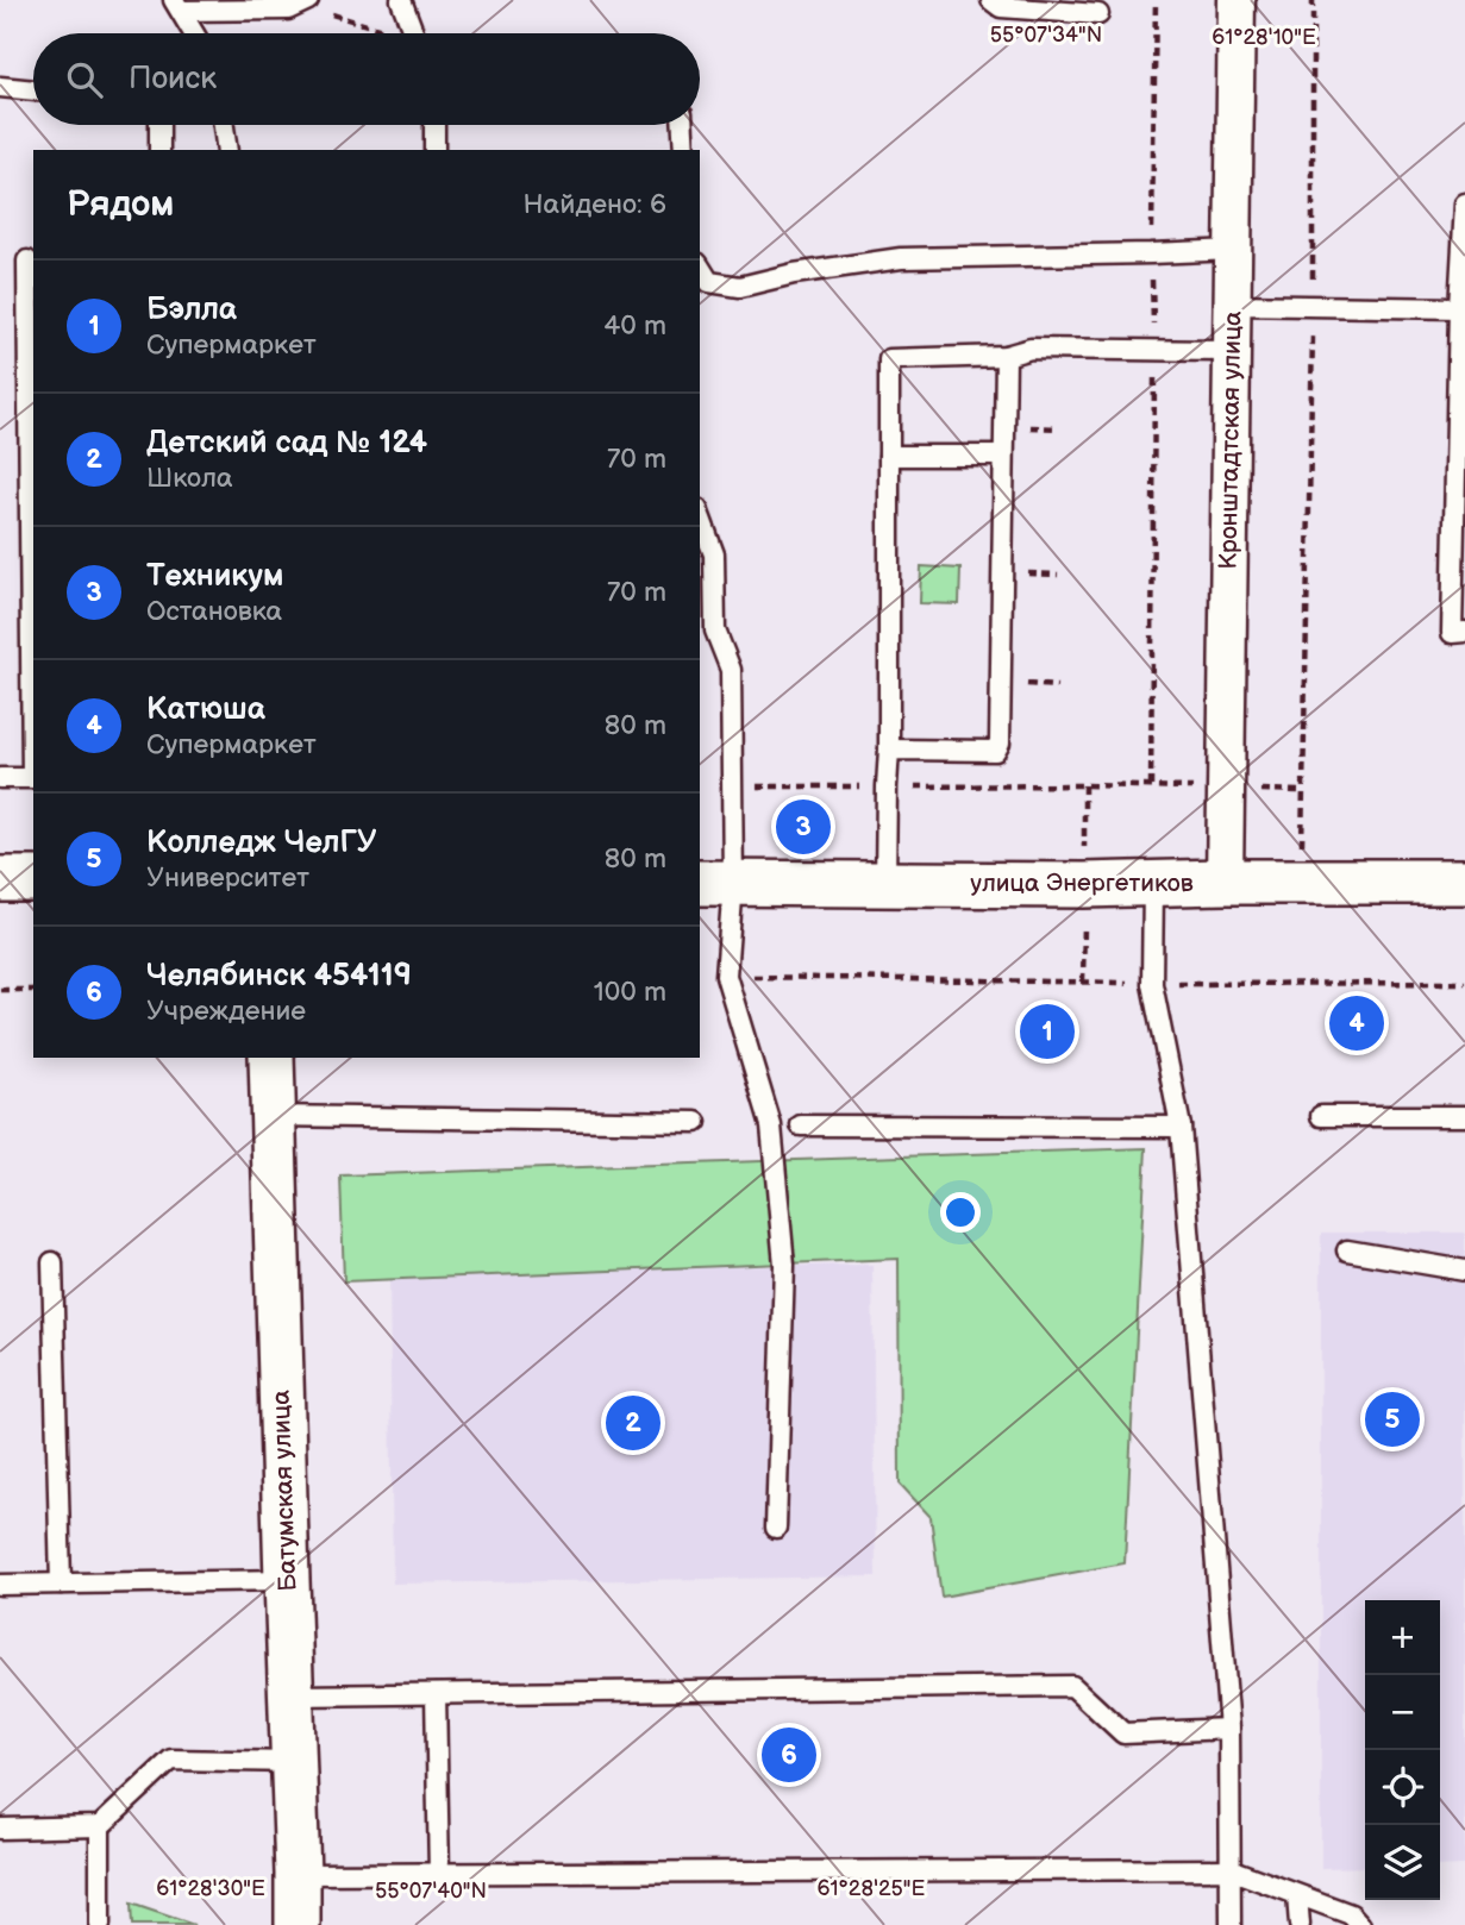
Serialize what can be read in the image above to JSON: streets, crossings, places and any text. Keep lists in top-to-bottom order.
{
  "streets": {
    "street": ["Кронштадтская улица", "улица Энергетиков", "Батумская улица"]
  },
  "crossings": [
    ["Кронштадтская улица", "улица Энергетиков"]
  ],
  "page": {
    "search": "Поиск",
    "heading": ["Рядом", "Найдено: 6"],
    "list": [
      {
        "mark": "1",
        "name": "Бэлла",
        "note": "Супермаркет",
        "value": "40 m"
      },
      {
        "mark": "2",
        "name": "Детский сад № 124",
        "note": "Школа",
        "value": "70 m"
      },
      {
        "mark": "3",
        "name": "Техникум",
        "note": "Остановка",
        "value": "70 m"
      },
      {
        "mark": "4",
        "name": "Катюша",
        "note": "Супермаркет",
        "value": "80 m"
      },
      {
        "mark": "5",
        "name": "Колледж ЧелГУ",
        "note": "Университет",
        "value": "80 m"
      },
      {
        "mark": "6",
        "name": "Челябинск 454119",
        "note": "Учреждение",
        "value": "100 m"
      }
    ],
    "pins": [
      "3",
      "4",
      "1",
      "5",
      "2",
      "6"
    ],
    "map_buttons": ["+", "−"]
  },
  "coordinates": [
    "55°07'34\"N",
    "61°28'10\"E",
    "61°28'30\"E",
    "61°28'25\"E",
    "55°07'40\"N"
  ]
}
